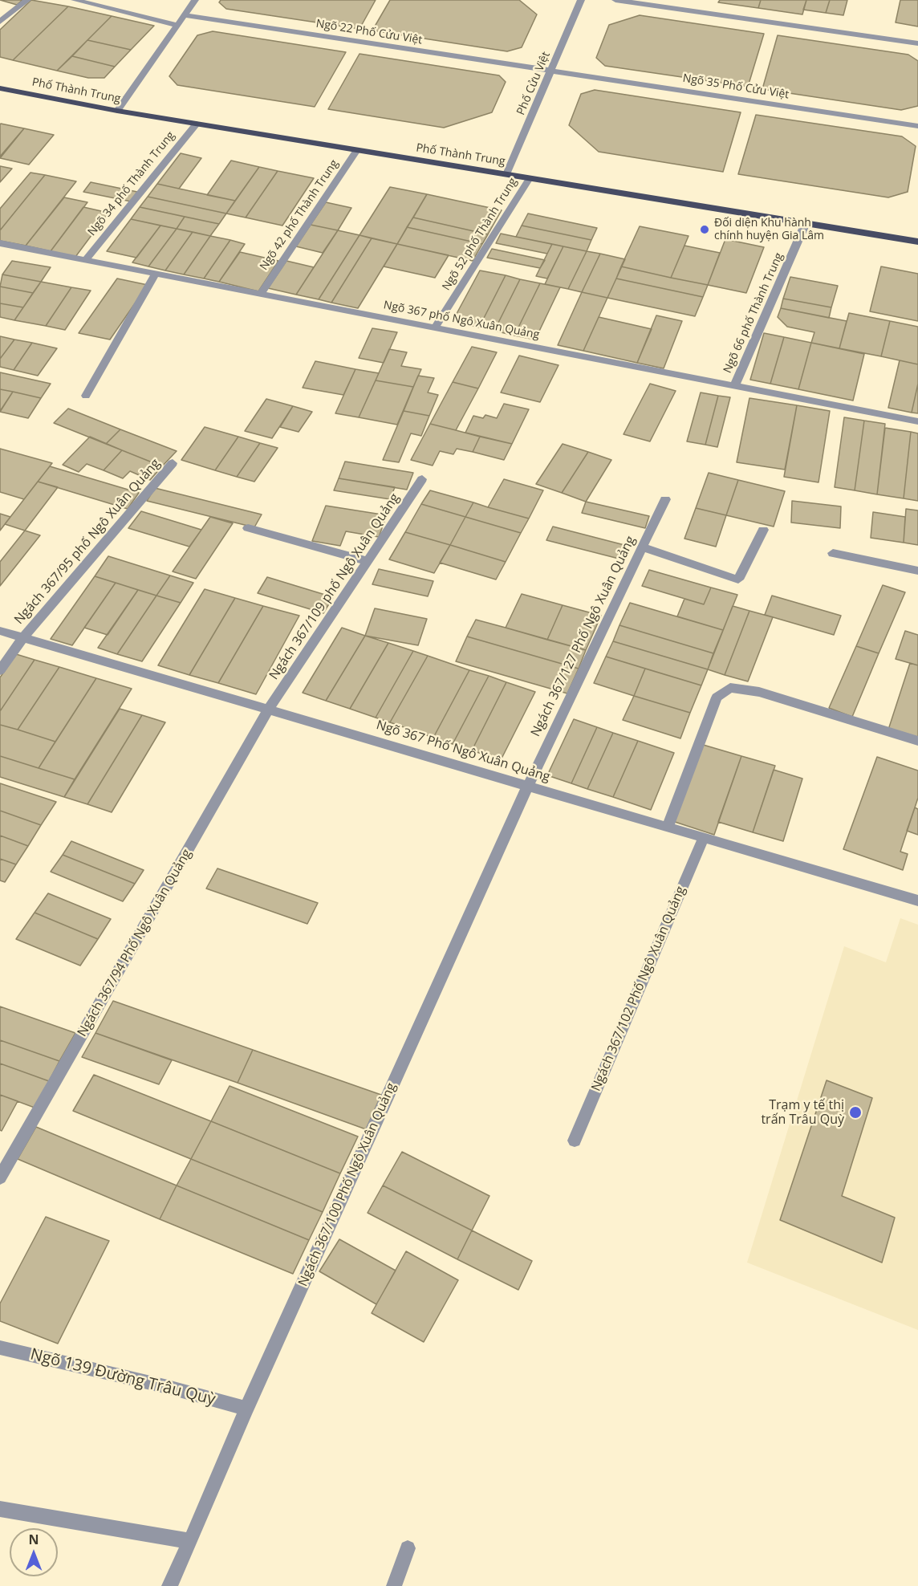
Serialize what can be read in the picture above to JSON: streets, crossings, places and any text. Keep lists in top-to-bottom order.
{
  "streets": {
    "main road": ["Phố Thành Trung"],
    "street": [
      "Ngõ 22 Phố Cửu Việt",
      "Phố Cửu Việt",
      "Ngõ 35 Phố Cửu Việt",
      "Ngõ 34 phố Thành Trung",
      "Ngõ 42 phố Thành Trung",
      "Ngõ 52 phố Thành Trung",
      "Ngõ 66 phố Thành Trung",
      "Ngõ 367 phố Ngô Xuân Quảng",
      "Ngách 367/95 phố Ngô Xuân Quảng",
      "Ngách 367/109 phố Ngô Xuân Quảng",
      "Ngách 367/127 Phố Ngô Xuân Quảng",
      "Ngõ 367 Phố Ngô Xuân Quảng",
      "Ngách 367/94 Phố Ngô Xuân Quảng",
      "Ngách 367/102 Phố Ngô Xuân Quảng",
      "Ngách 367/100 Phố Ngô Xuân Quảng",
      "Ngõ 139 Đường Trâu Quỳ"
    ]
  },
  "crossings": [
    ["Ngõ 22 Phố Cửu Việt", "Phố Cửu Việt"],
    ["Ngõ 22 Phố Cửu Việt", "Ngõ 35 Phố Cửu Việt"],
    ["Phố Cửu Việt", "Ngõ 35 Phố Cửu Việt"],
    ["Phố Cửu Việt", "Phố Thành Trung"],
    ["Phố Thành Trung", "Ngõ 34 phố Thành Trung"],
    ["Phố Thành Trung", "Ngõ 42 phố Thành Trung"],
    ["Phố Thành Trung", "Ngõ 52 phố Thành Trung"],
    ["Phố Thành Trung", "Ngõ 66 phố Thành Trung"],
    ["Ngõ 34 phố Thành Trung", "Ngõ 367 phố Ngô Xuân Quảng"],
    ["Ngõ 42 phố Thành Trung", "Ngõ 367 phố Ngô Xuân Quảng"],
    ["Ngõ 52 phố Thành Trung", "Ngõ 367 phố Ngô Xuân Quảng"],
    ["Ngõ 66 phố Thành Trung", "Ngõ 367 phố Ngô Xuân Quảng"],
    ["Ngách 367/95 phố Ngô Xuân Quảng", "Ngõ 367 Phố Ngô Xuân Quảng"],
    ["Ngách 367/109 phố Ngô Xuân Quảng", "Ngõ 367 Phố Ngô Xuân Quảng"],
    ["Ngách 367/109 phố Ngô Xuân Quảng", "Ngách 367/94 Phố Ngô Xuân Quảng"],
    ["Ngách 367/127 Phố Ngô Xuân Quảng", "Ngõ 367 Phố Ngô Xuân Quảng"],
    ["Ngách 367/127 Phố Ngô Xuân Quảng", "Ngách 367/100 Phố Ngô Xuân Quảng"],
    ["Ngõ 367 Phố Ngô Xuân Quảng", "Ngách 367/94 Phố Ngô Xuân Quảng"],
    ["Ngõ 367 Phố Ngô Xuân Quảng", "Ngách 367/102 Phố Ngô Xuân Quảng"],
    ["Ngõ 367 Phố Ngô Xuân Quảng", "Ngách 367/100 Phố Ngô Xuân Quảng"],
    ["Ngách 367/100 Phố Ngô Xuân Quảng", "Ngõ 139 Đường Trâu Quỳ"]
  ],
  "places": ["Đối diện Khu hành chính huyện Gia Lâm", "Trạm y tế thị trấn Trâu Quỳ"],
  "north": "top"
}
